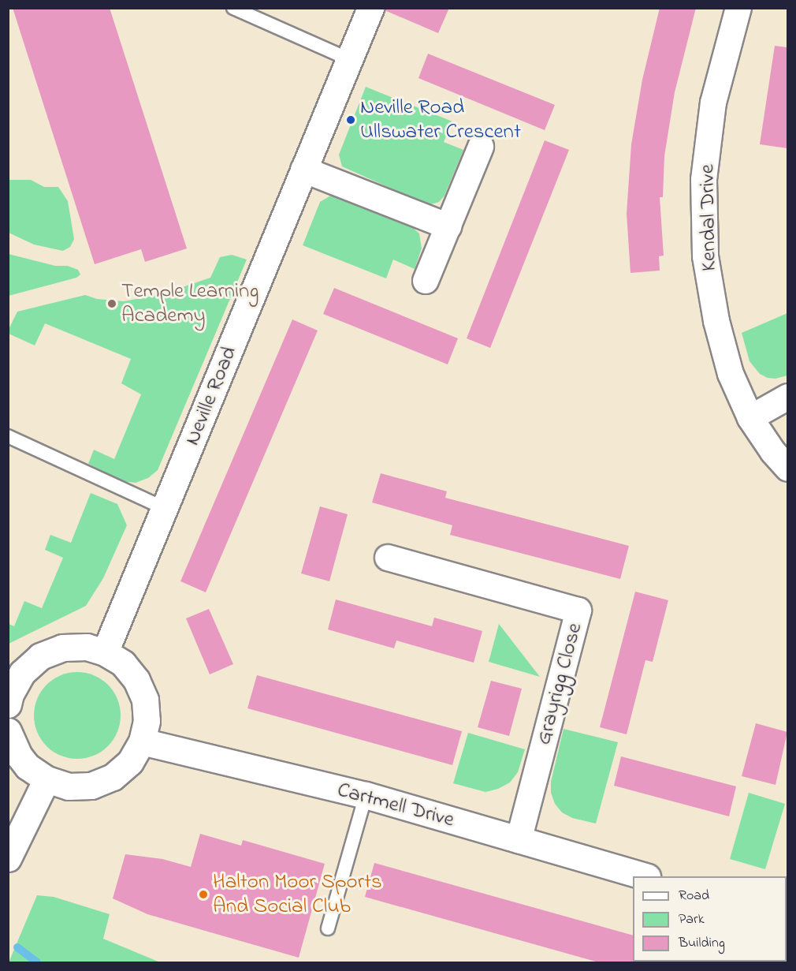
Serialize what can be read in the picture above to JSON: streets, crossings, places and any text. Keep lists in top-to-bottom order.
{
  "streets": {
    "street": [
      "Kendal Drive",
      "Neville Road",
      "Grayrigg Close",
      "Cartmell Drive"
    ]
  },
  "crossings": [
    ["Grayrigg Close", "Cartmell Drive"]
  ],
  "places": ["Neville Road Ullswater Crescent", "Temple Learning Academy", "Halton Moor Sports And Social Club"],
  "legend": ["Road", "Park", "Building"]
}
